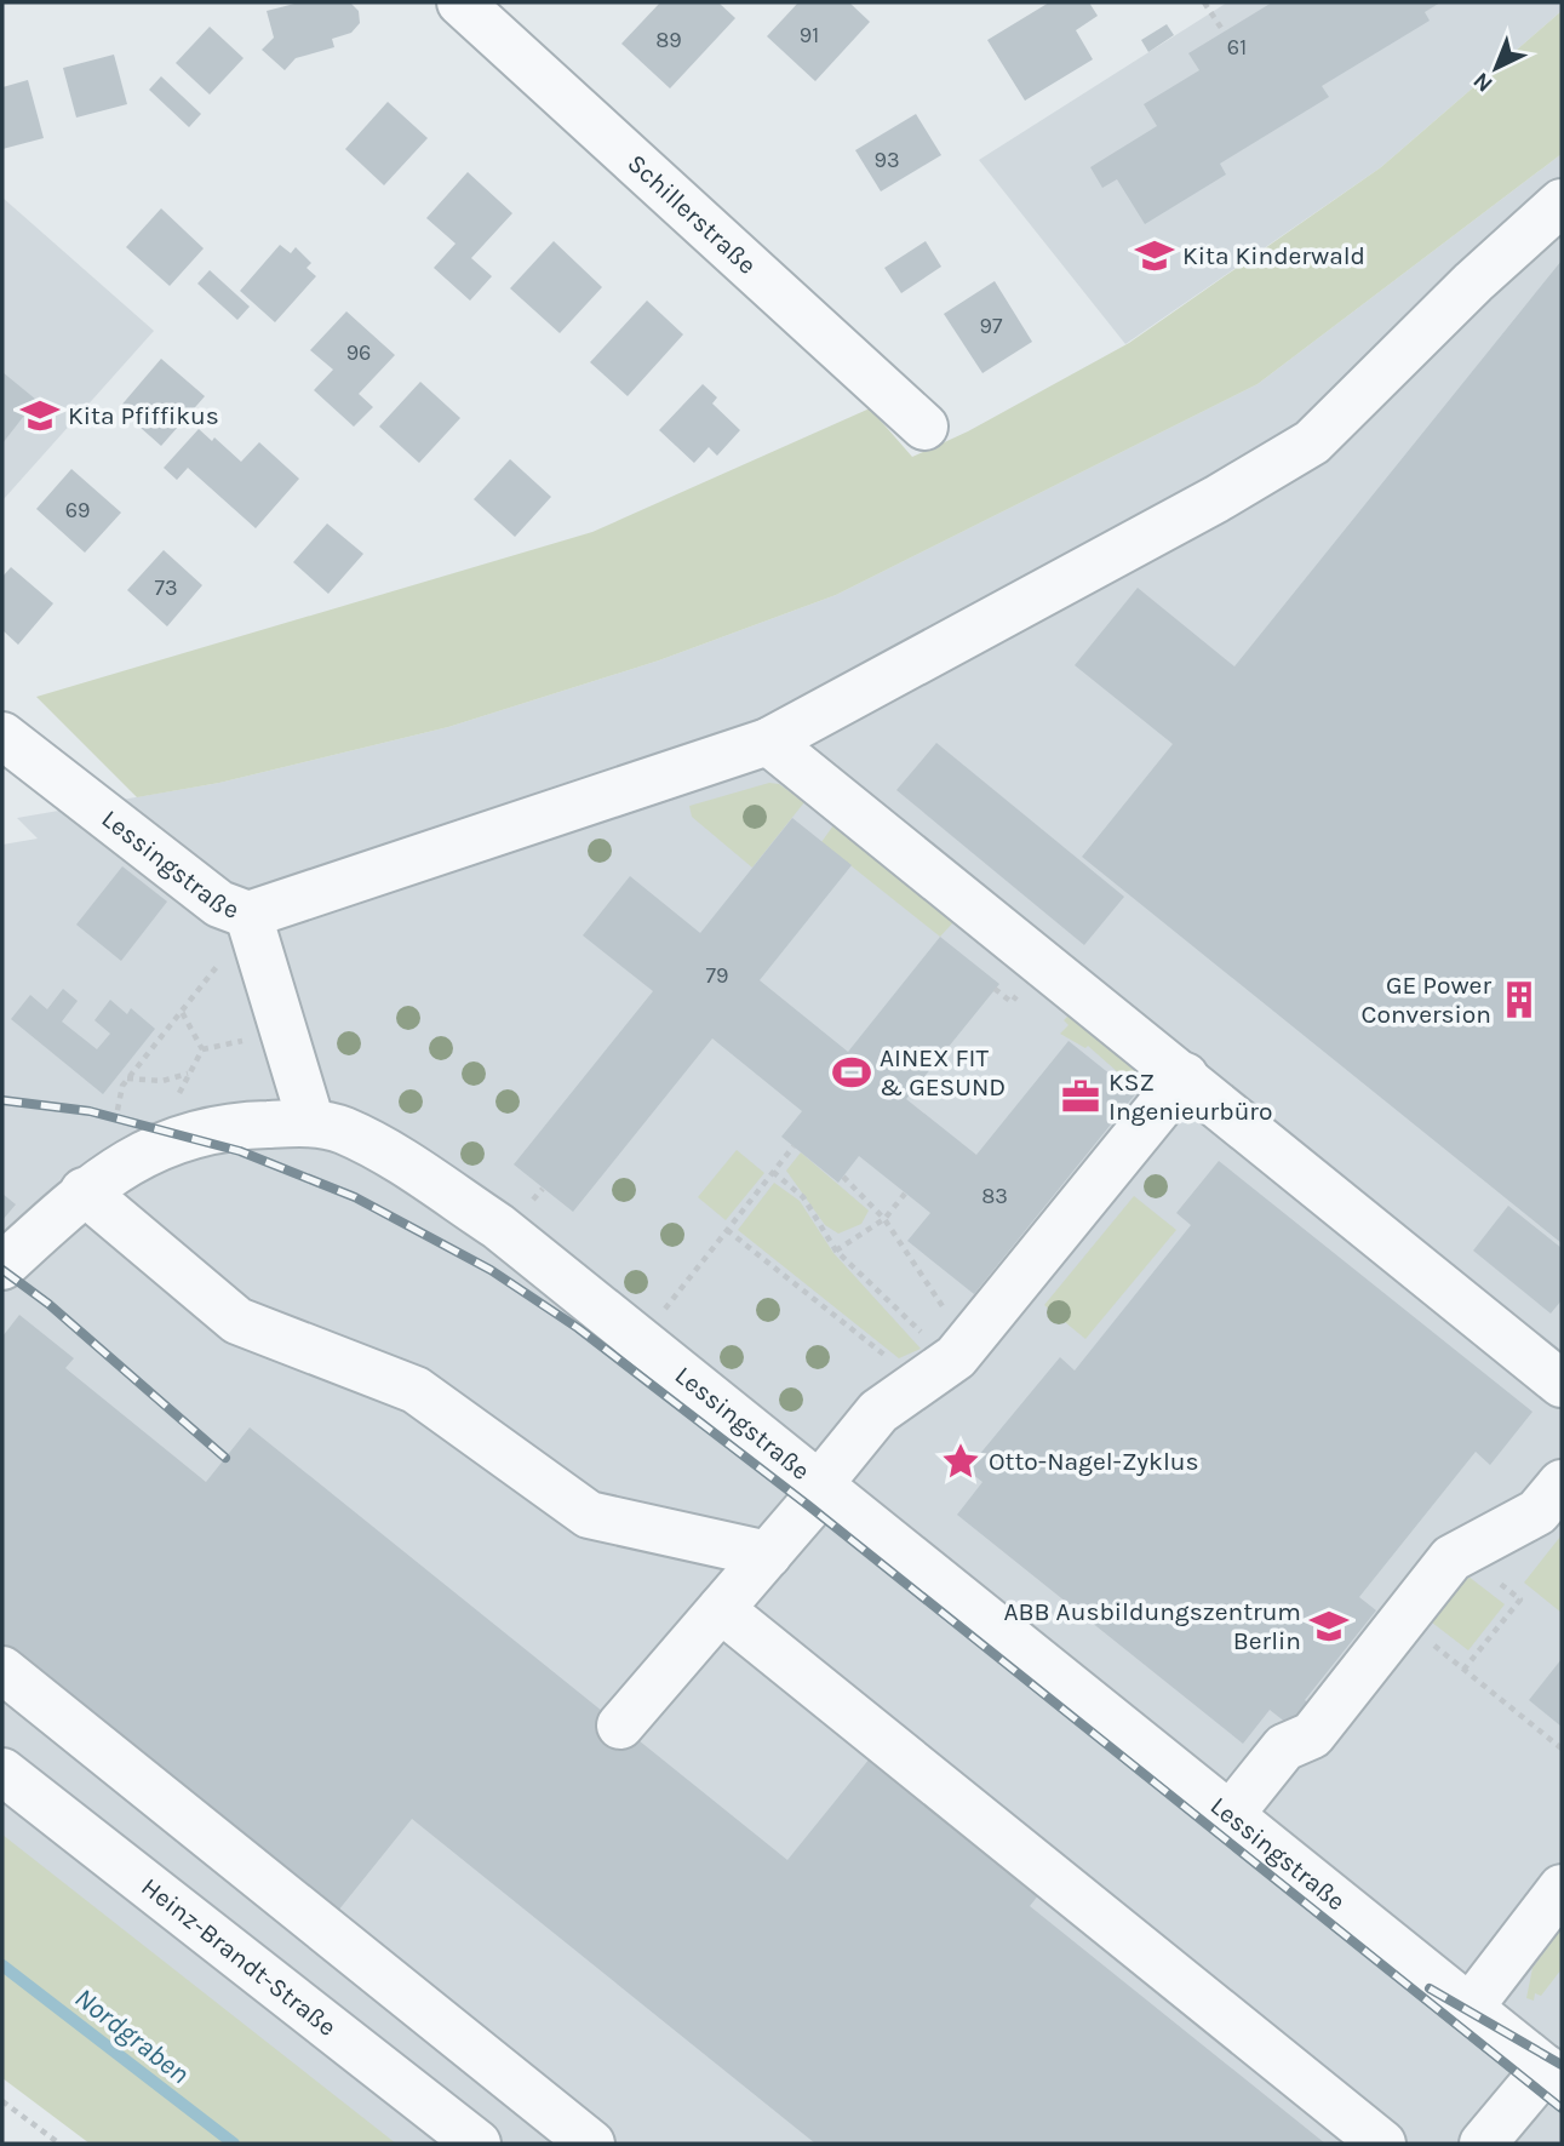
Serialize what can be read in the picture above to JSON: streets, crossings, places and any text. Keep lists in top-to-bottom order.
{
  "streets": {
    "street": ["Schillerstraße", "Lessingstraße", "Heinz-Brandt-Straße"]
  },
  "water": ["Nordgraben"],
  "places": {
    "school or university": ["Kita Kinderwald", "Kita Pfiffikus", "ABB Ausbildungszentrum Berlin"],
    "building": ["GE Power Conversion"],
    "sports": ["AINEX FIT & GESUND"],
    "office": ["KSZ Ingenieurbüro"],
    "place": ["Otto-Nagel-Zyklus"]
  },
  "house_numbers": [
    "91",
    "89",
    "61",
    "93",
    "97",
    "96",
    "69",
    "73",
    "79",
    "83"
  ],
  "north": "bottom left"
}
